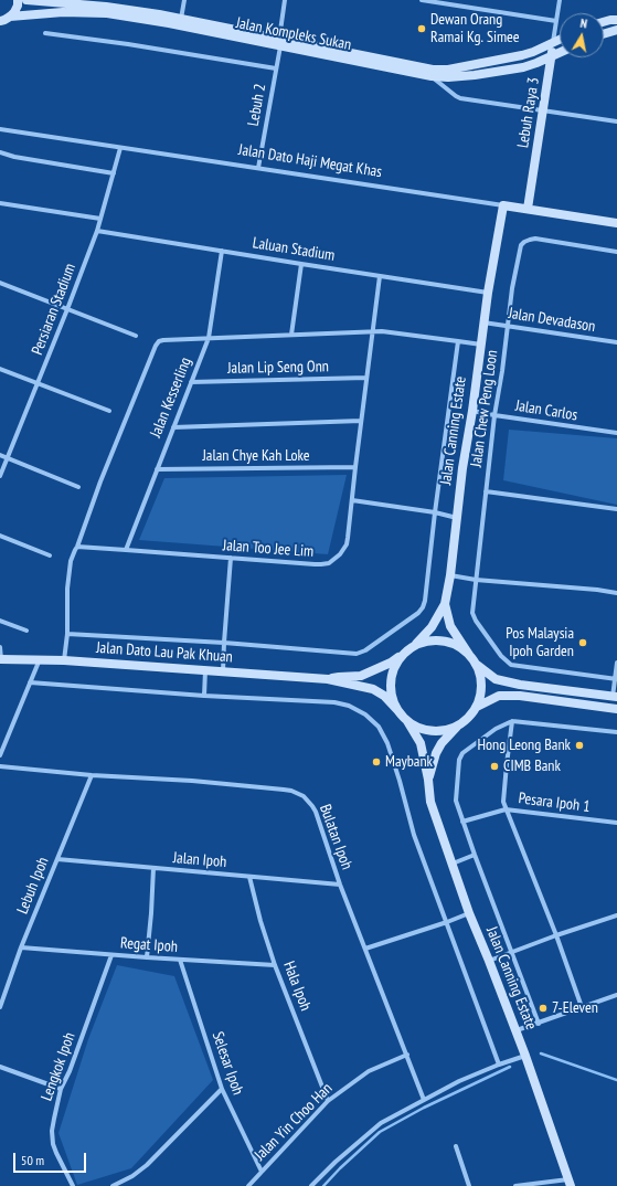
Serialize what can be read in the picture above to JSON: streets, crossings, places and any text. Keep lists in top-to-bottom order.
{
  "streets": {
    "main road": [
      "Jalan Kompleks Sukan",
      "Lebuh Raya 3",
      "Jalan Dato Haji Megat Khas",
      "Jalan Canning Estate",
      "Jalan Dato Lau Pak Khuan"
    ],
    "street": [
      "Lebuh 2",
      "Laluan Stadium",
      "Persiaran Stadium",
      "Jalan Devadason",
      "Jalan Lip Seng Onn",
      "Jalan Kesserling",
      "Jalan Chew Peng Loon",
      "Jalan Carlos",
      "Jalan Chye Kah Loke",
      "Jalan Too Jee Lim",
      "Pesara Ipoh 1",
      "Bulatan Ipoh",
      "Jalan Ipoh",
      "Lebuh Ipoh",
      "Regat Ipoh",
      "Hala Ipoh",
      "Selesar Ipoh",
      "Lengkok Ipoh",
      "Jalan Yin Choo Han"
    ]
  },
  "crossings": [
    ["Jalan Kompleks Sukan", "Lebuh 2"],
    ["Jalan Kompleks Sukan", "Lebuh Raya 3"],
    ["Lebuh 2", "Jalan Dato Haji Megat Khas"],
    ["Lebuh Raya 3", "Jalan Dato Haji Megat Khas"],
    ["Jalan Dato Haji Megat Khas", "Persiaran Stadium"],
    ["Jalan Dato Haji Megat Khas", "Jalan Canning Estate"],
    ["Laluan Stadium", "Persiaran Stadium"],
    ["Laluan Stadium", "Jalan Kesserling"],
    ["Laluan Stadium", "Jalan Canning Estate"],
    ["Laluan Stadium", "Jalan Too Jee Lim"],
    ["Jalan Devadason", "Jalan Chew Peng Loon"],
    ["Jalan Devadason", "Jalan Canning Estate"],
    ["Jalan Lip Seng Onn", "Jalan Kesserling"],
    ["Jalan Lip Seng Onn", "Jalan Too Jee Lim"],
    ["Jalan Kesserling", "Jalan Chye Kah Loke"],
    ["Jalan Kesserling", "Jalan Too Jee Lim"],
    ["Jalan Chew Peng Loon", "Jalan Carlos"],
    ["Jalan Carlos", "Jalan Canning Estate"],
    ["Jalan Canning Estate", "Jalan Dato Lau Pak Khuan"],
    ["Jalan Chye Kah Loke", "Jalan Too Jee Lim"],
    ["Bulatan Ipoh", "Jalan Ipoh"],
    ["Bulatan Ipoh", "Lebuh Ipoh"],
    ["Bulatan Ipoh", "Jalan Yin Choo Han"],
    ["Jalan Ipoh", "Lebuh Ipoh"],
    ["Jalan Ipoh", "Hala Ipoh"],
    ["Lebuh Ipoh", "Regat Ipoh"],
    ["Regat Ipoh", "Hala Ipoh"],
    ["Regat Ipoh", "Selesar Ipoh"],
    ["Regat Ipoh", "Lengkok Ipoh"],
    ["Hala Ipoh", "Jalan Yin Choo Han"],
    ["Selesar Ipoh", "Jalan Yin Choo Han"]
  ],
  "places": [
    "Dewan Orang Ramai Kg. Simee",
    "Pos Malaysia Ipoh Garden",
    "Hong Leong Bank",
    "Maybank",
    "CIMB Bank",
    "7-Eleven"
  ],
  "scale_bar": "50 m",
  "north": "top"
}
